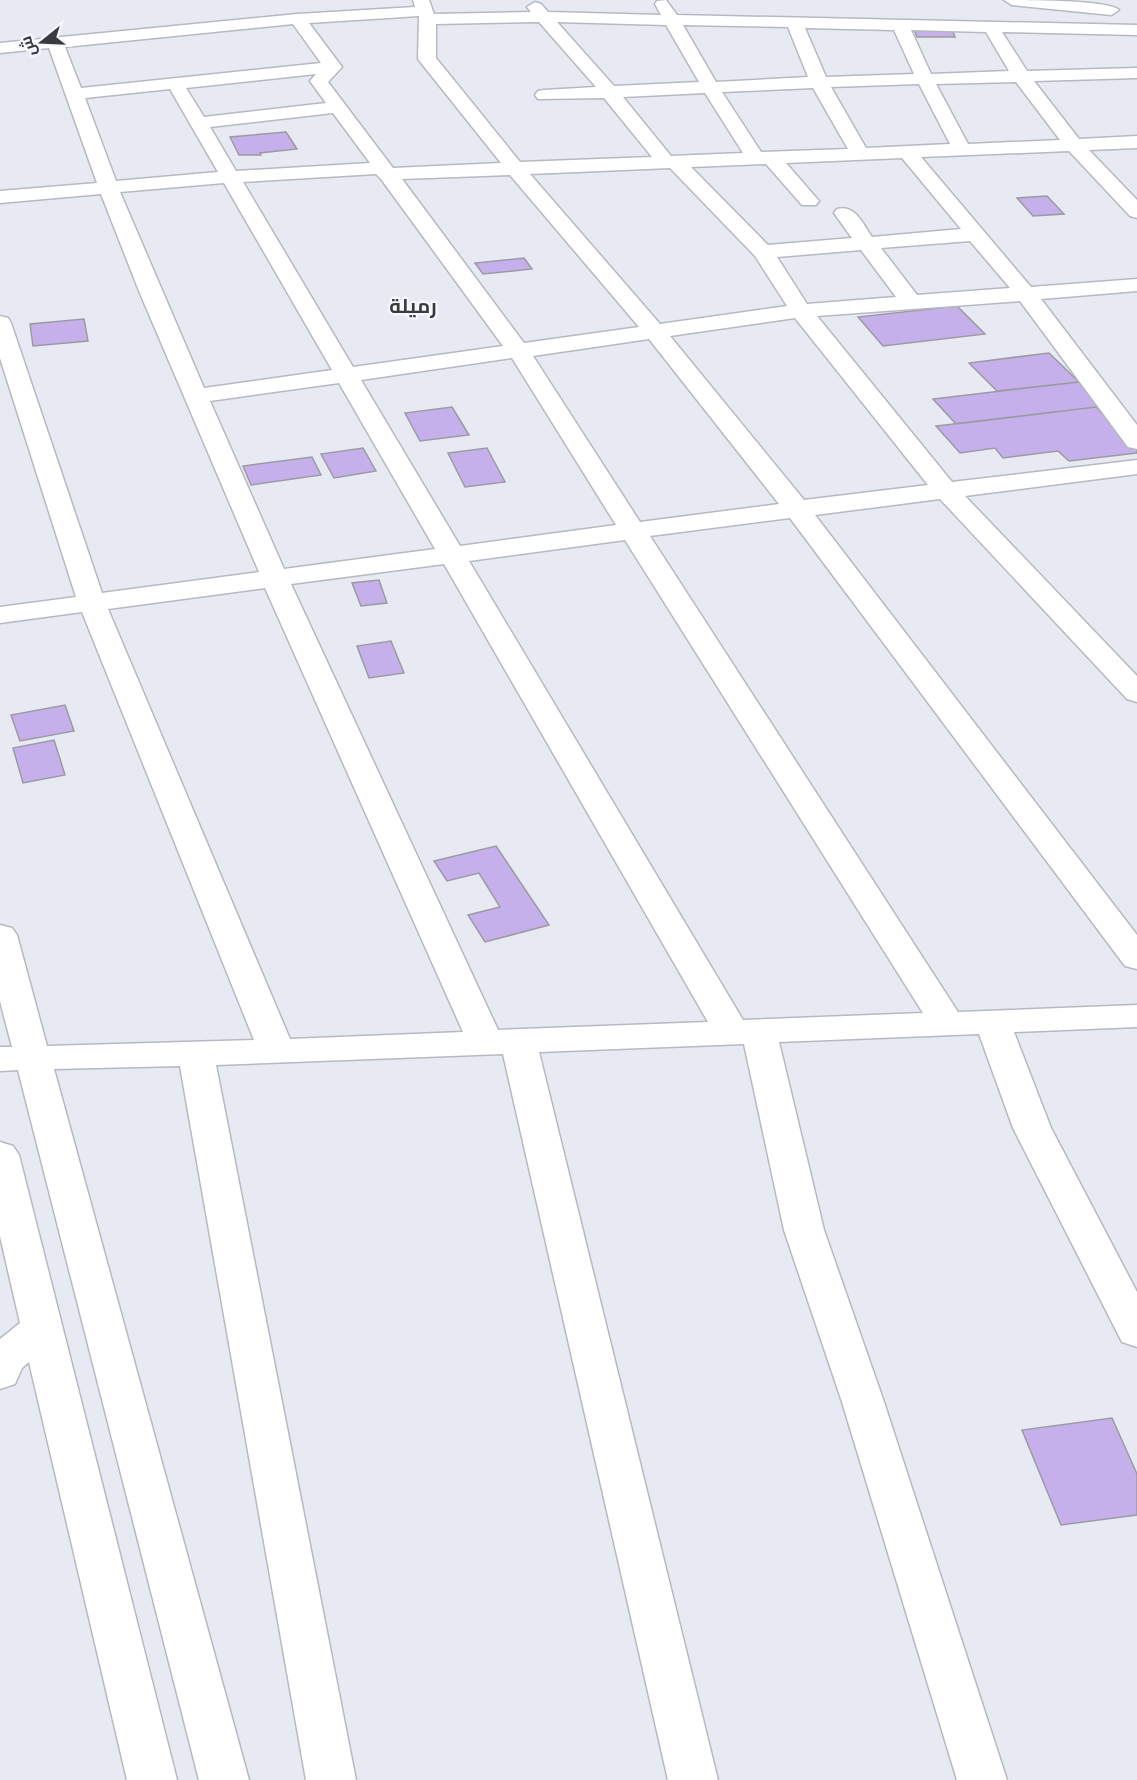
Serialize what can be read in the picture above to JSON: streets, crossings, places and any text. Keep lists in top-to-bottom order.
{
  "districts": ["رميلة"],
  "north": "left"
}
